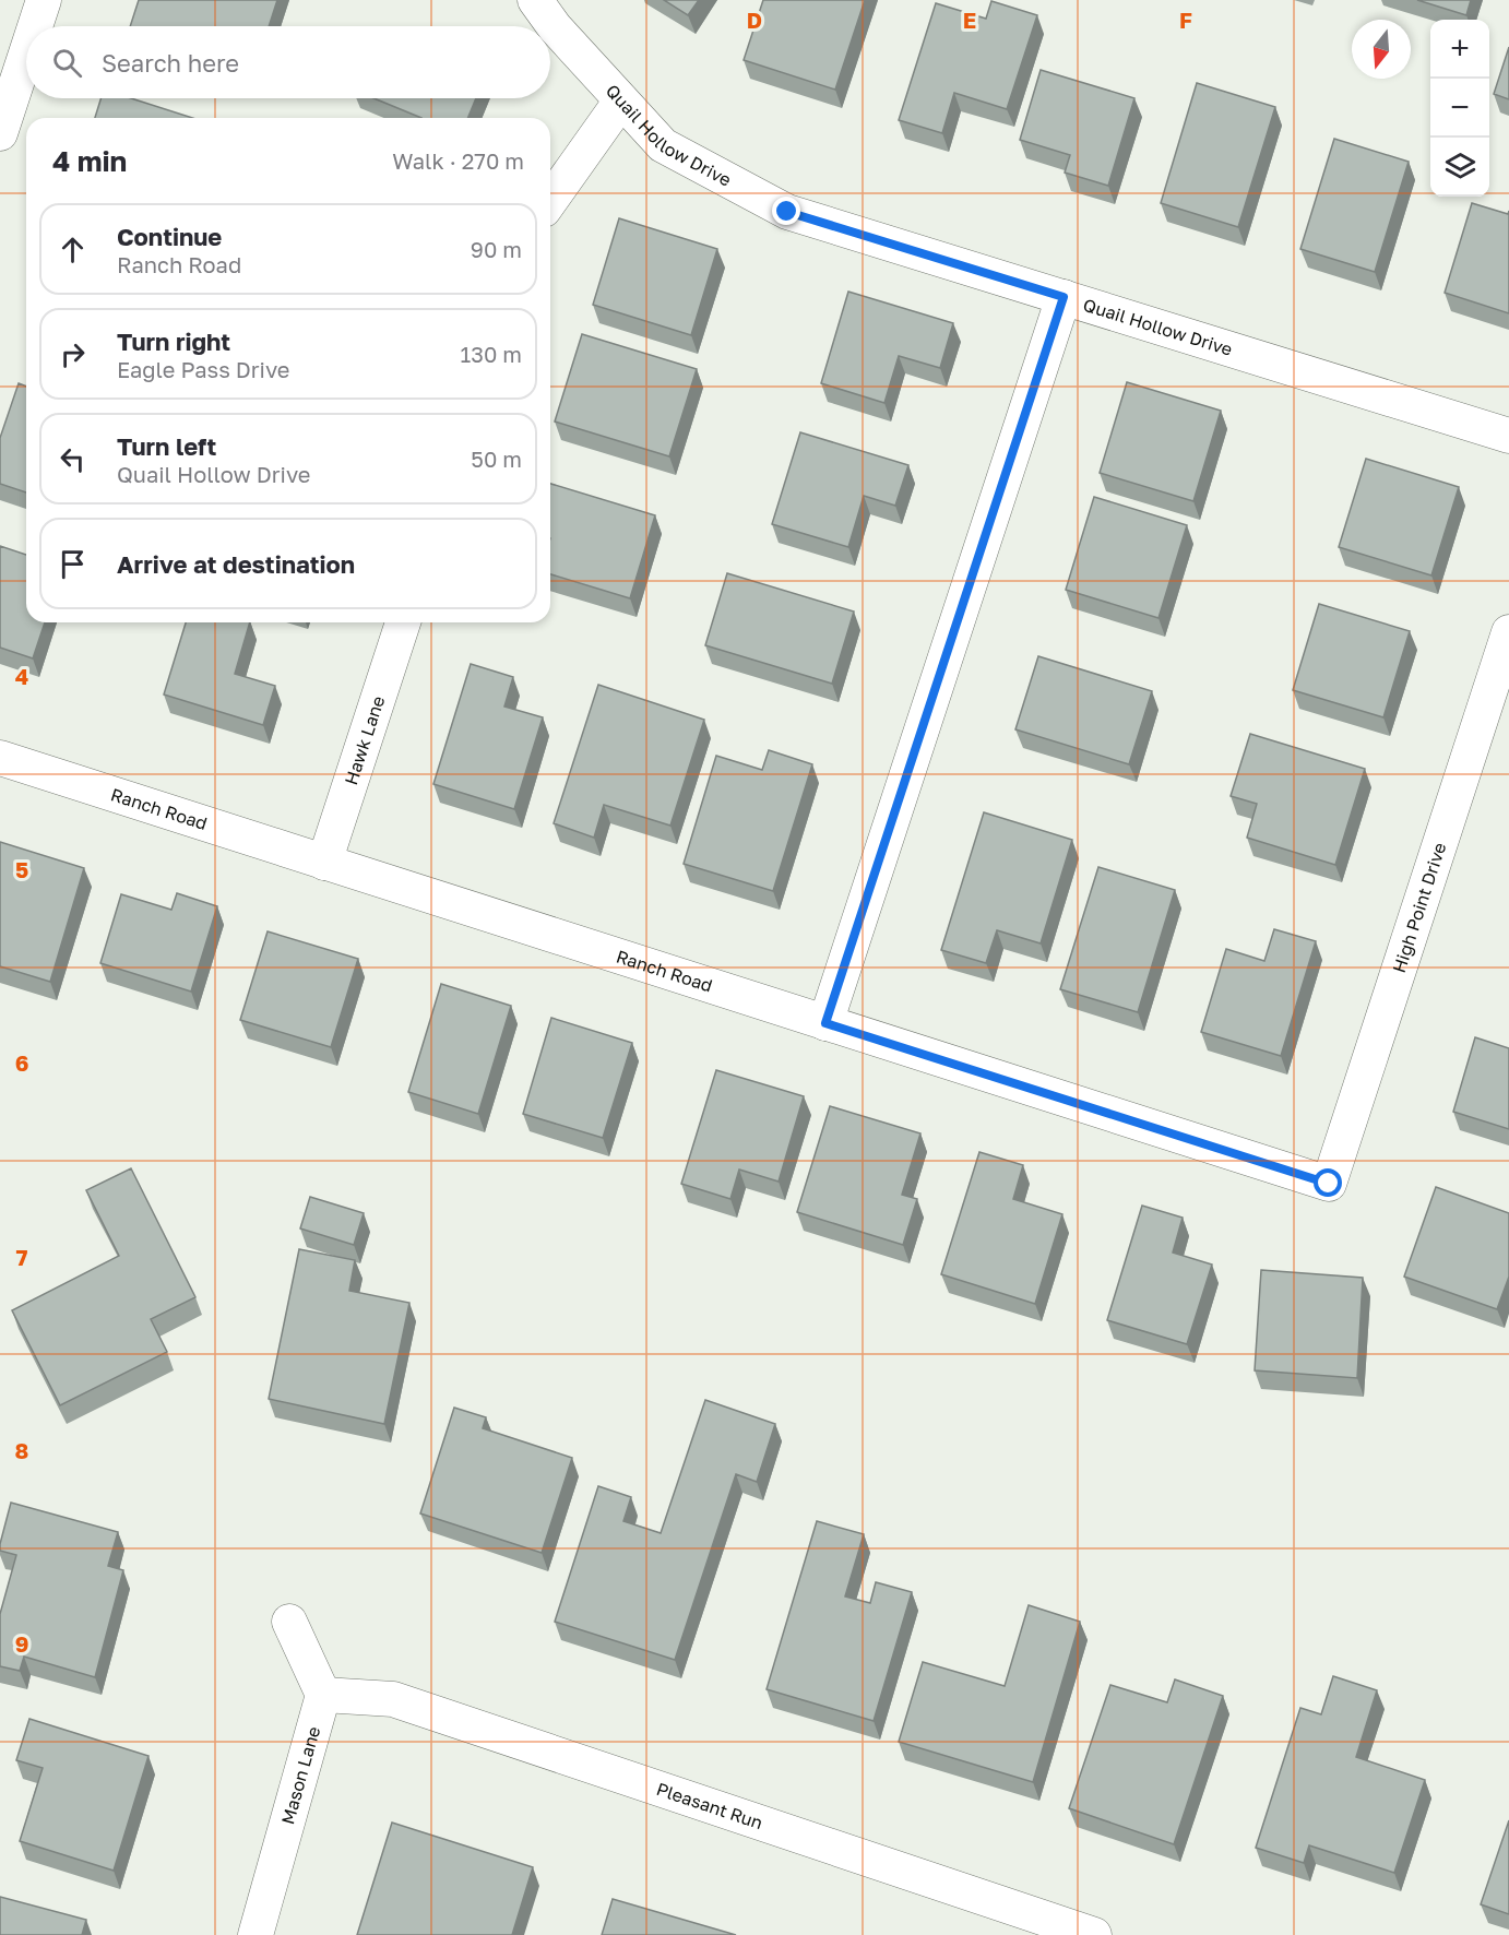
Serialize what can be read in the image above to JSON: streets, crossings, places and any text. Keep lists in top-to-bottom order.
{
  "streets": {
    "street": [
      "Quail Hollow Drive",
      "Hawk Lane",
      "Ranch Road",
      "High Point Drive",
      "Mason Lane",
      "Pleasant Run"
    ]
  },
  "crossings": [
    ["Hawk Lane", "Ranch Road"],
    ["Ranch Road", "High Point Drive"],
    ["Mason Lane", "Pleasant Run"]
  ],
  "north": "bottom",
  "page": {
    "map_buttons": ["+", "−"],
    "search": "Search here",
    "heading": ["4 min", "Walk · 270 m"],
    "list": [
      ["Continue", "Ranch Road", "90 m"],
      ["Turn right", "Eagle Pass Drive", "130 m"],
      ["Turn left", "Quail Hollow Drive", "50 m"],
      "Arrive at destination"
    ]
  },
  "grid": {
    "columns": ["D", "E", "F"],
    "rows": [
      "4",
      "5",
      "6",
      "7",
      "8",
      "9"
    ]
  }
}
